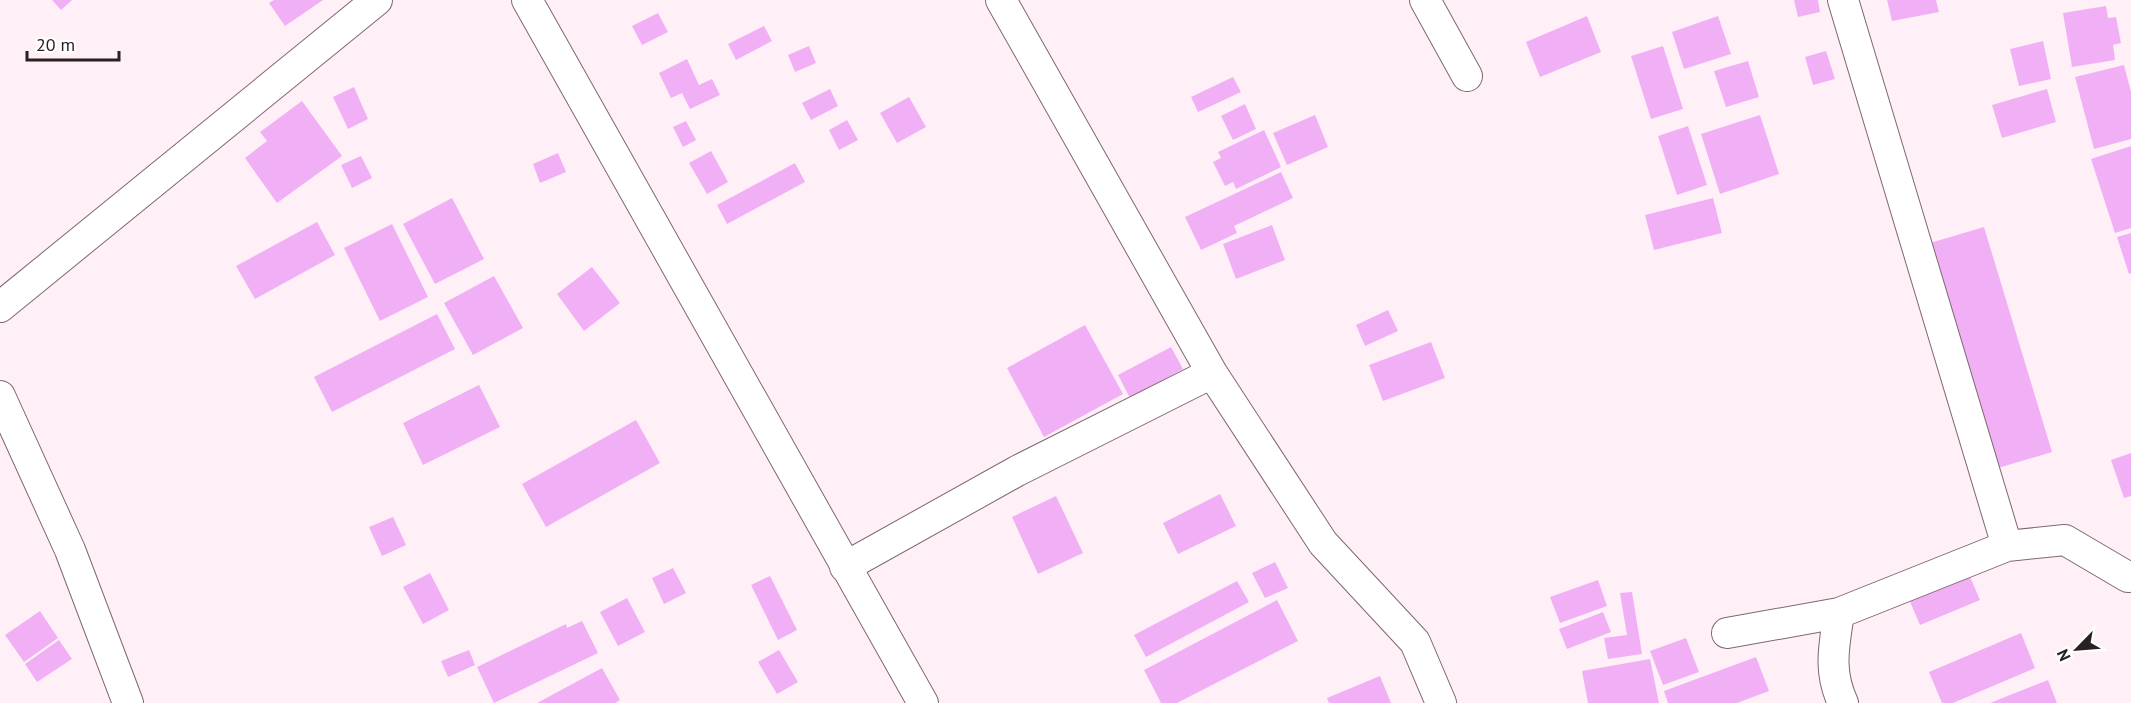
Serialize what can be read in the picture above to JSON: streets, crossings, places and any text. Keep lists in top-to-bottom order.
{
  "scale_bar": "20 m",
  "north": "bottom left"
}
